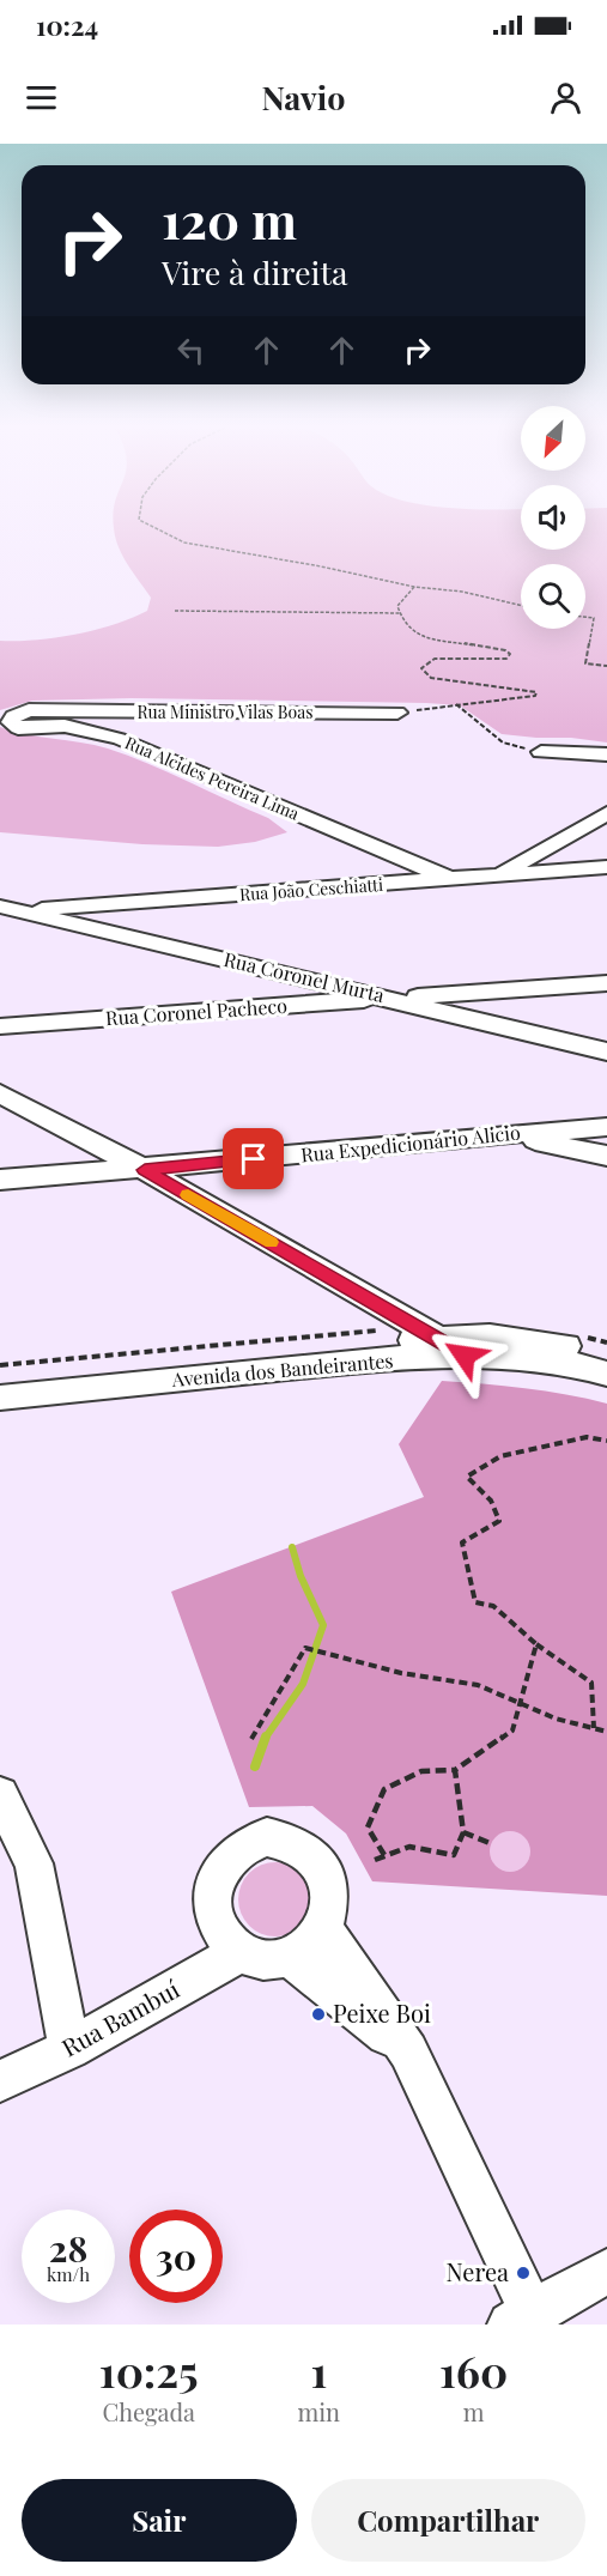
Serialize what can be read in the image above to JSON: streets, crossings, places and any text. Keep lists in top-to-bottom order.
{
  "streets": {
    "street": [
      "Rua Ministro Vilas Boas",
      "Rua Alcides Pereira Lima",
      "Rua João Ceschiatti",
      "Rua Coronel Murta",
      "Rua Coronel Pacheco",
      "Rua Expedicionário Alicio",
      "Avenida dos Bandeirantes",
      "Rua Bambuí"
    ]
  },
  "crossings": [
    ["Rua Ministro Vilas Boas", "Rua Alcides Pereira Lima"],
    ["Rua Alcides Pereira Lima", "Rua João Ceschiatti"],
    ["Rua João Ceschiatti", "Rua Coronel Murta"],
    ["Rua Coronel Murta", "Rua Coronel Pacheco"]
  ],
  "places": ["Peixe Boi", "Nerea"],
  "north": "bottom left",
  "page": {
    "status": "10:24",
    "header": "Navio",
    "turn": ["120 m", "Vire à direita"],
    "speed": "28 km/h",
    "limit": "30",
    "eta": [
      "10:25",
      "Chegada",
      "1",
      "min",
      "160",
      "m"
    ],
    "buttons": ["Sair", "Compartilhar"]
  }
}
